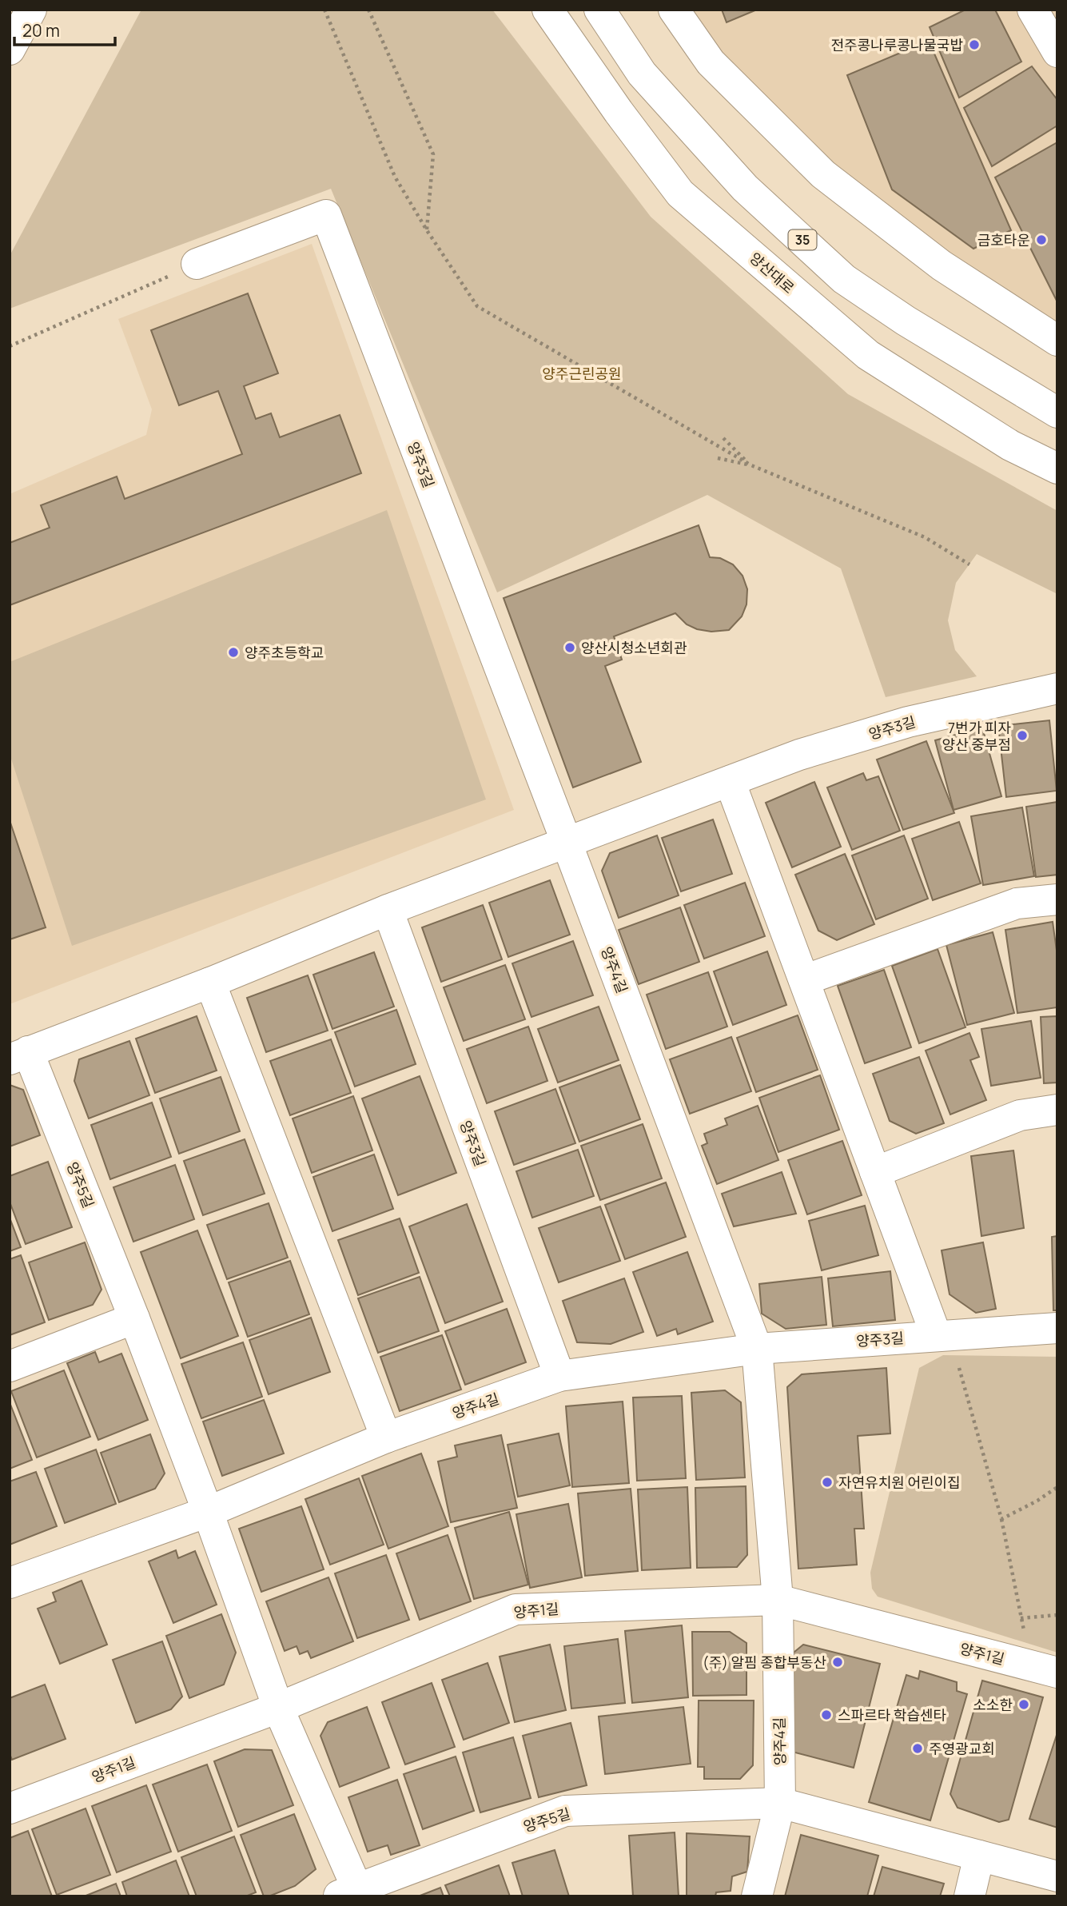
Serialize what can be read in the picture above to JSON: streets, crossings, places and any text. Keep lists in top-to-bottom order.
{
  "streets": {
    "street": [
      "35",
      "양산대로",
      "양주3길",
      "양주4길",
      "양주5길",
      "양주1길"
    ]
  },
  "crossings": [
    ["양주3길", "양주4길"],
    ["양주3길", "양주5길"],
    ["양주4길", "양주5길"],
    ["양주4길", "양주1길"],
    ["양주5길", "양주1길"]
  ],
  "parks": ["양주근린공원"],
  "places": [
    "전주콩나루콩나물국밥",
    "금호타운",
    "양산시청소년회관",
    "양주초등학교",
    "7번가 피자 양산 중부점",
    "자연유치원 어린이집",
    "(주) 알핌 종합부동산",
    "소소한",
    "스파르타 학습센타",
    "주영광교회"
  ],
  "scale_bar": "20 m"
}
